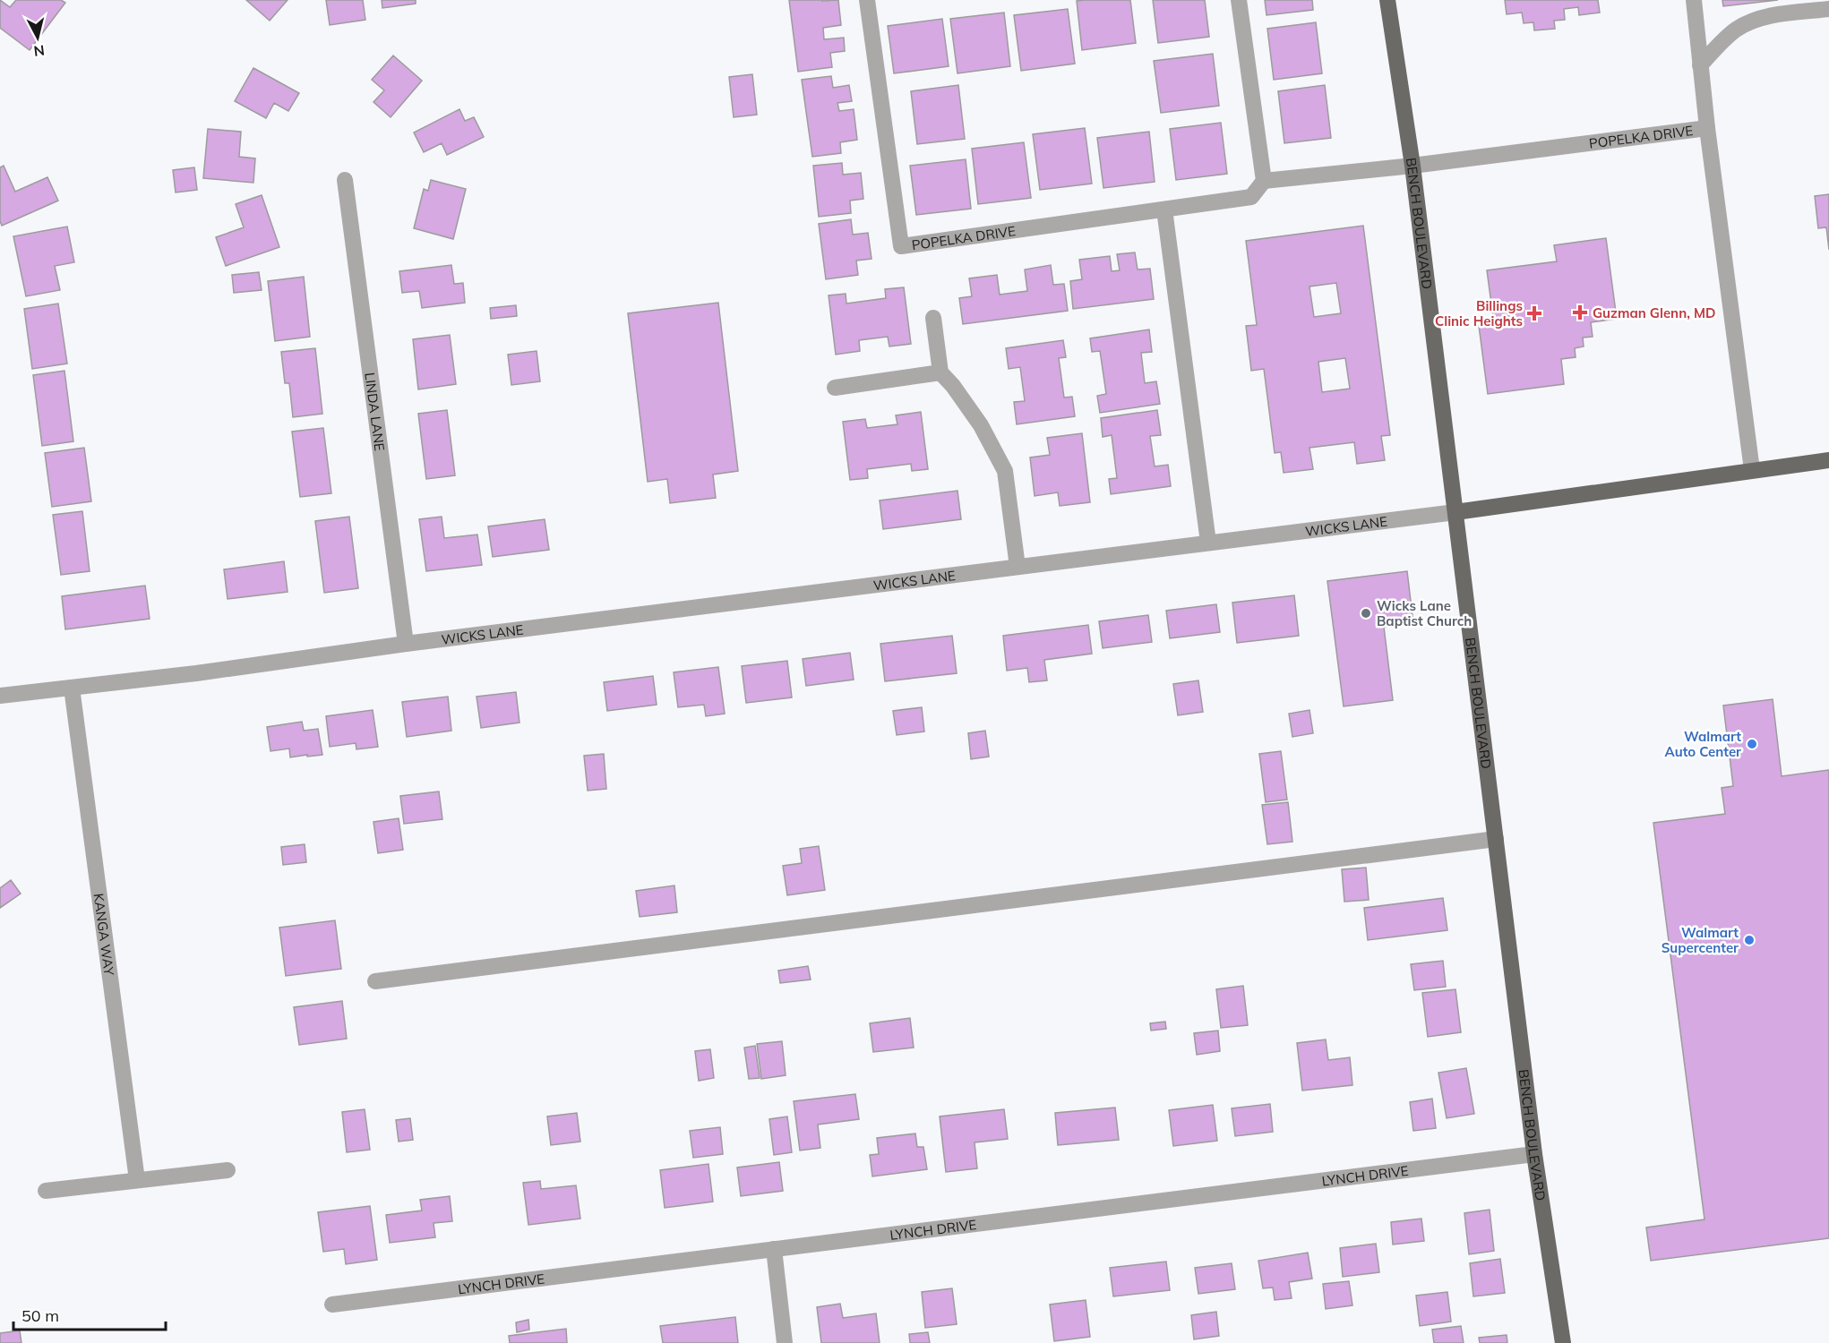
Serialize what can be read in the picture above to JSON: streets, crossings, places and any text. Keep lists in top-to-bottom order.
{
  "streets": {
    "main road": ["BENCH BOULEVARD", "WICKS LANE"],
    "street": [
      "POPELKA DRIVE",
      "LINDA LANE",
      "KANGA WAY",
      "LYNCH DRIVE"
    ]
  },
  "crossings": [
    ["POPELKA DRIVE", "BENCH BOULEVARD"],
    ["POPELKA DRIVE", "WICKS LANE"],
    ["BENCH BOULEVARD", "WICKS LANE"],
    ["BENCH BOULEVARD", "LYNCH DRIVE"],
    ["LINDA LANE", "WICKS LANE"],
    ["WICKS LANE", "KANGA WAY"]
  ],
  "places": {
    "health": ["Guzman Glenn, MD", "Billings Clinic Heights"],
    "other": ["Wicks Lane Baptist Church", "Walmart Auto Center", "Walmart Supercenter"]
  },
  "scale_bar": "50 m",
  "north": "bottom"
}
